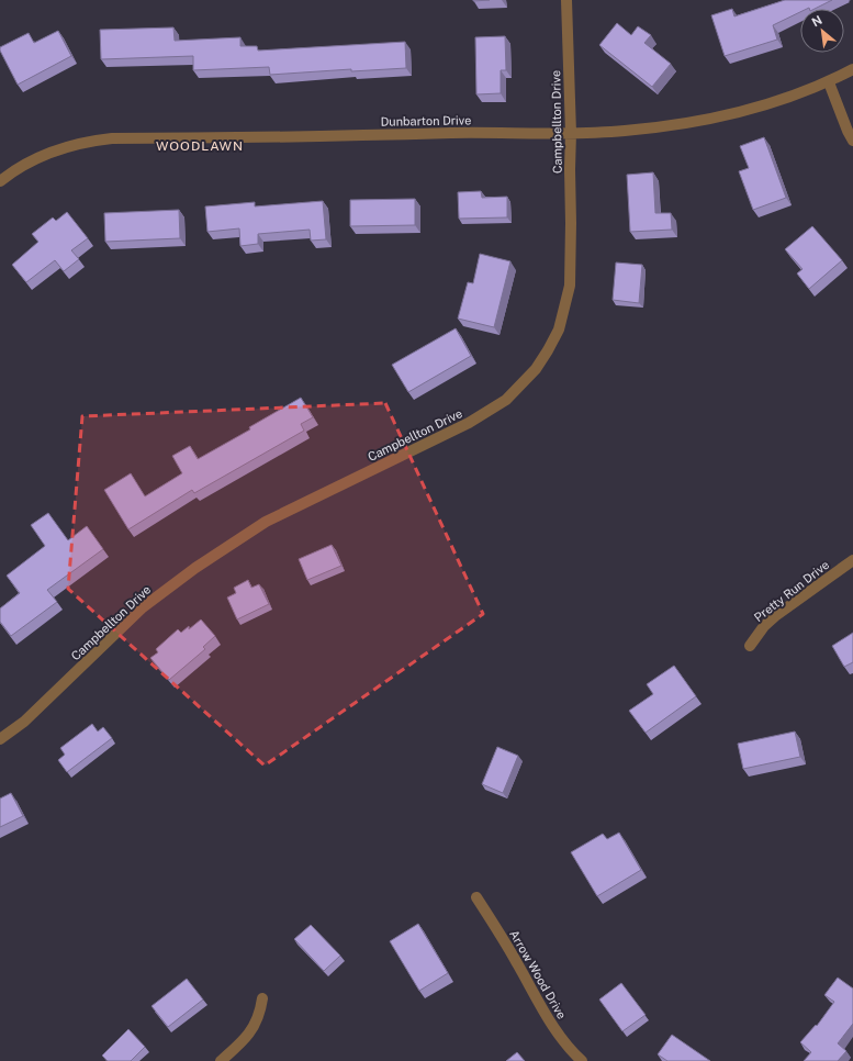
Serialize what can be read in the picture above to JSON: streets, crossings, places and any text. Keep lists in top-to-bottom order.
{
  "streets": {
    "street": [
      "Dunbarton Drive",
      "Campbellton Drive",
      "Pretty Run Drive",
      "Arrow Wood Drive"
    ]
  },
  "crossings": [
    ["Dunbarton Drive", "Campbellton Drive"]
  ],
  "districts": ["WOODLAWN"],
  "north": "top left"
}
